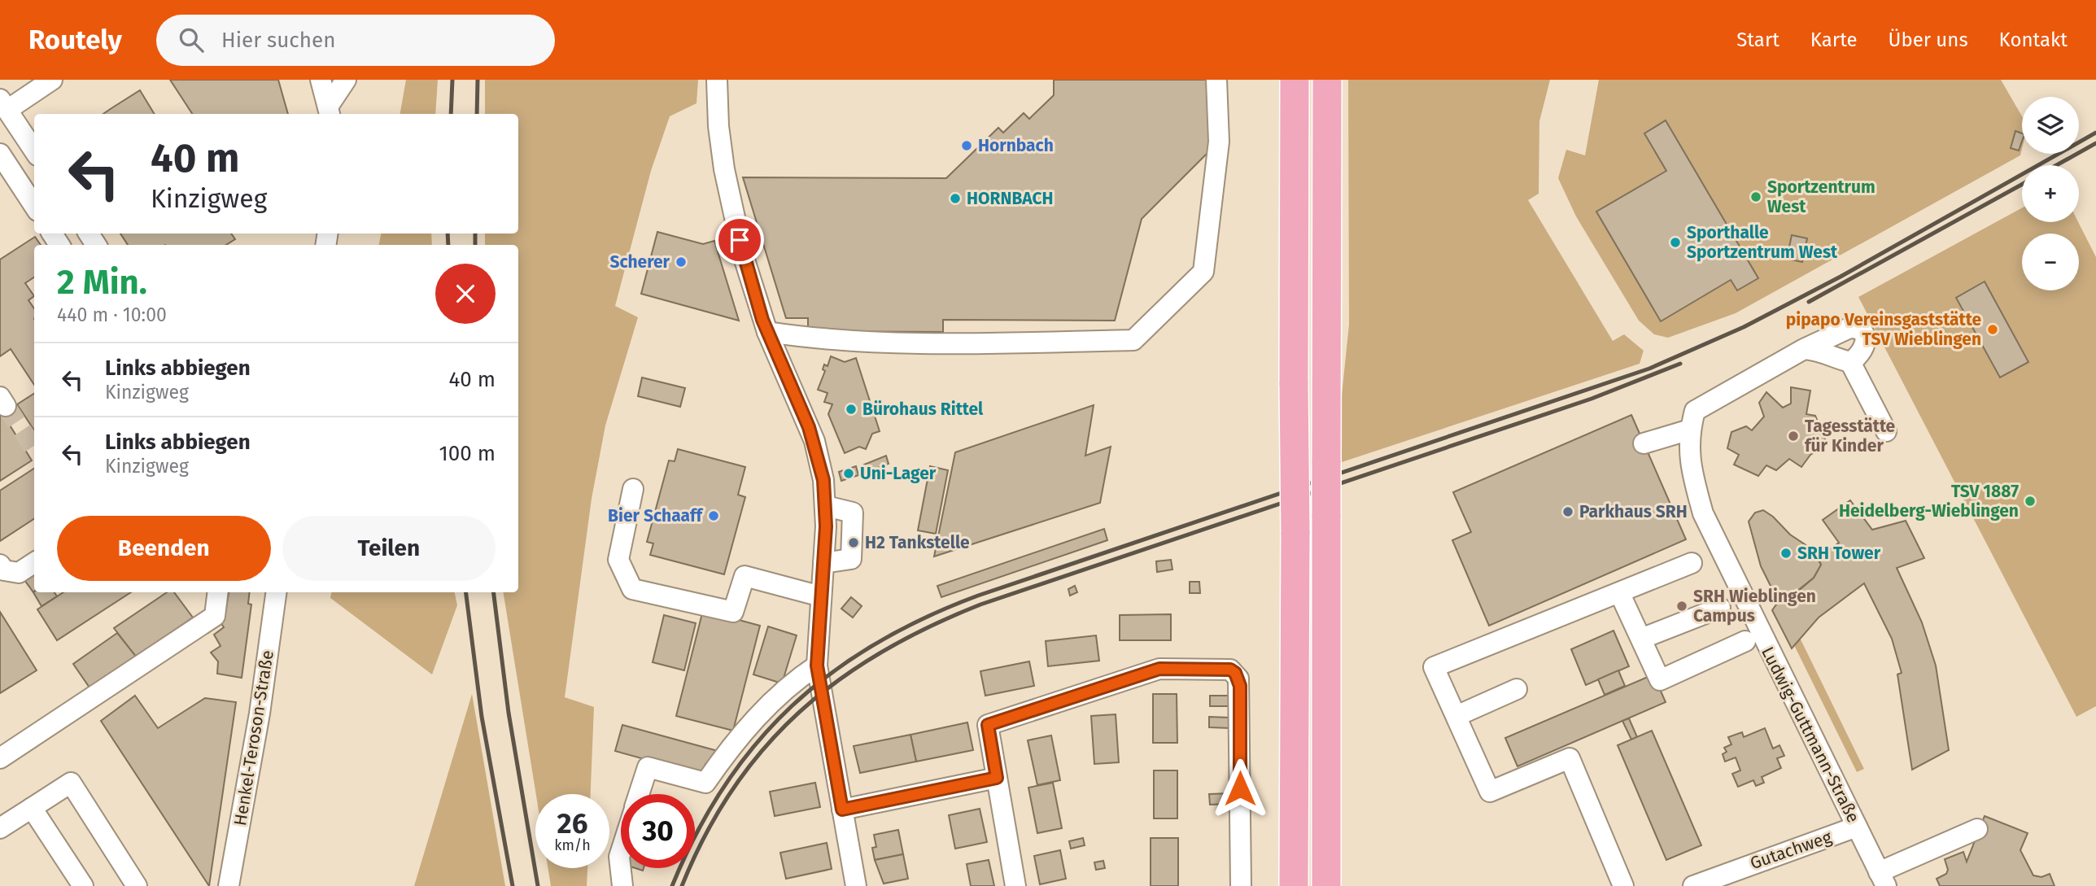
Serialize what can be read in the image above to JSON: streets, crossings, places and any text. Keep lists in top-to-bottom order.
{
  "streets": {
    "street": ["Ludwig-Guttmann-Straße", "Henkel-Teroson-Straße", "Gutachweg"]
  },
  "crossings": [
    ["Ludwig-Guttmann-Straße", "Gutachweg"]
  ],
  "places": [
    "Hornbach",
    "Sportzentrum West",
    "HORNBACH",
    "Sporthalle Sportzentrum West",
    "Scherer",
    "pipapo Vereinsgaststätte TSV Wieblingen",
    "Bürohaus Rittel",
    "Tagesstätte für Kinder",
    "Uni-Lager",
    "TSV 1887 Heidelberg-Wieblingen",
    "Parkhaus SRH",
    "Bier Schaaff",
    "H2 Tankstelle",
    "SRH Tower",
    "SRH Wieblingen Campus"
  ],
  "page": {
    "header": "Routely",
    "search": "Hier suchen",
    "nav": [
      "Start",
      "Karte",
      "Über uns",
      "Kontakt"
    ],
    "map_buttons": ["+", "−"],
    "turn": ["40 m", "Kinzigweg"],
    "heading": ["2 Min.", "440 m · 10:00"],
    "list": [
      {
        "name": "Links abbiegen",
        "note": "Kinzigweg",
        "value": "40 m"
      },
      {
        "name": "Links abbiegen",
        "note": "Kinzigweg",
        "value": "100 m"
      }
    ],
    "buttons": ["Beenden", "Teilen"],
    "speed": "26 km/h",
    "limit": "30"
  }
}
